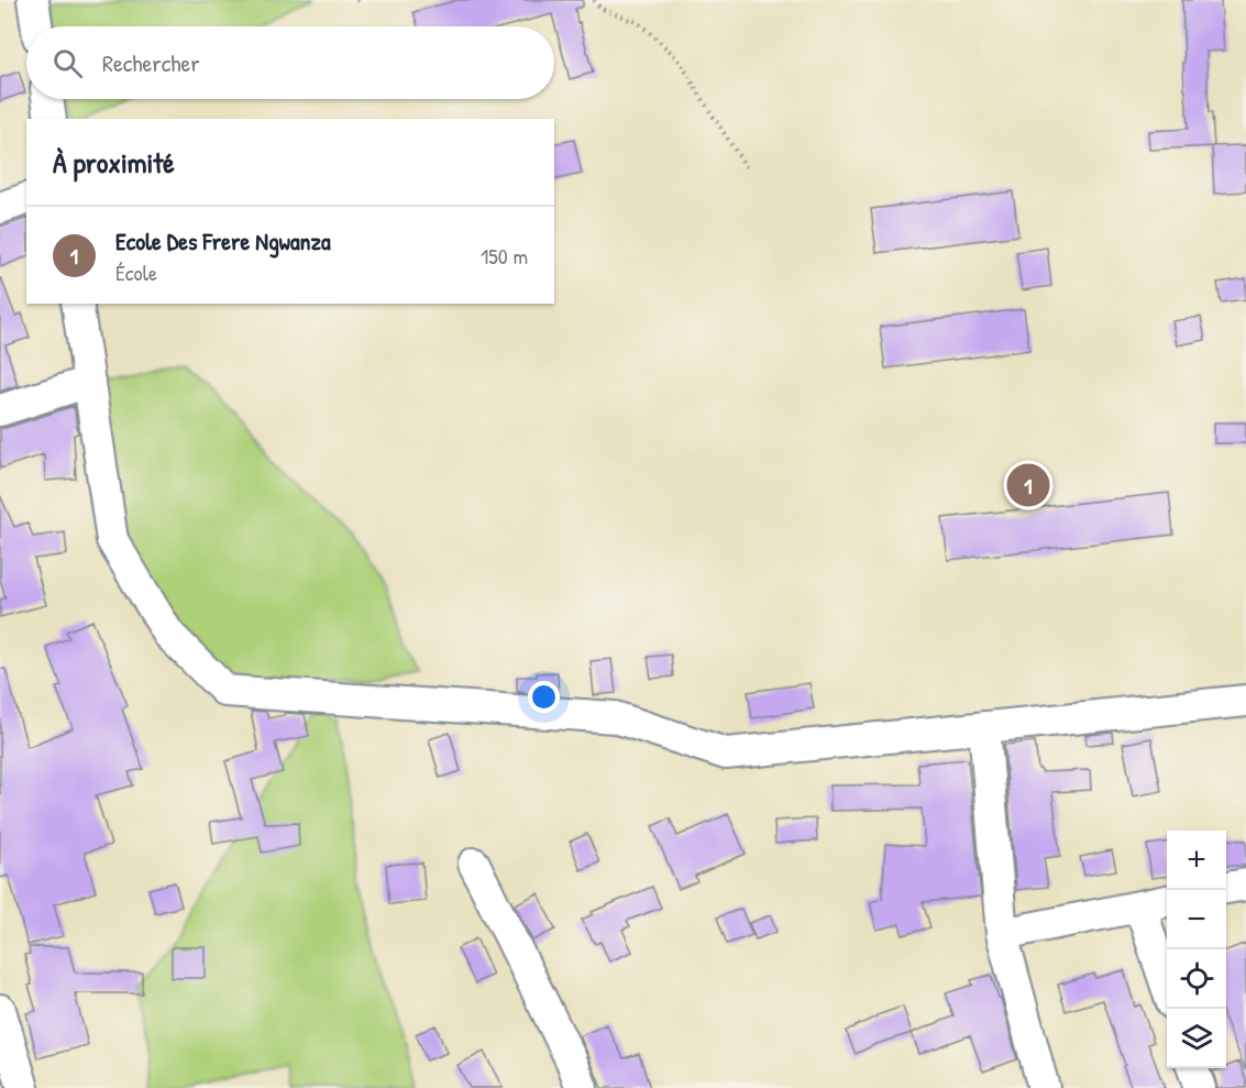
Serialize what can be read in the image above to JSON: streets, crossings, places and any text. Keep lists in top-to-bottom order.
{
  "page": {
    "search": "Rechercher",
    "heading": "À proximité",
    "list": [
      {
        "mark": "1",
        "name": "Ecole Des Frere Ngwanza",
        "note": "École",
        "value": "150 m"
      }
    ],
    "pins": "1",
    "map_buttons": ["+", "−"]
  }
}
